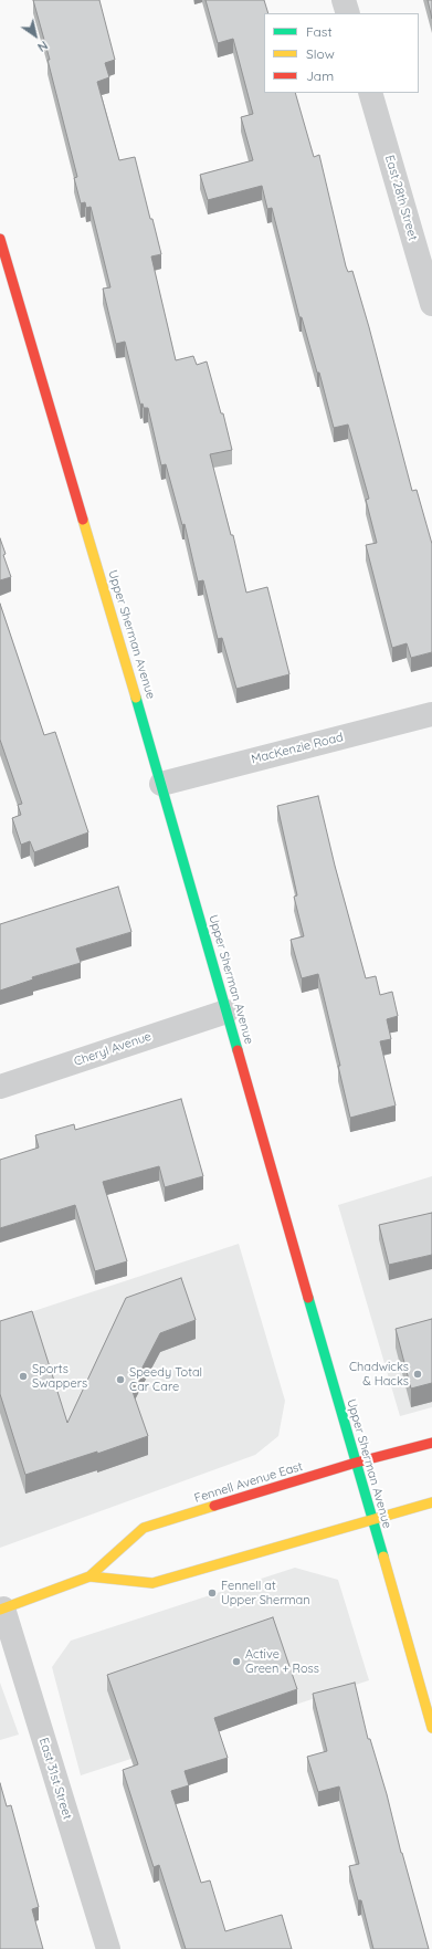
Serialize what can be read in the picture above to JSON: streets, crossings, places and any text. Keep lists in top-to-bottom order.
{
  "streets": {
    "main road": ["Upper Sherman Avenue", "Fennell Avenue East"],
    "street": [
      "East 28th Street",
      "MacKenzie Road",
      "Cheryl Avenue",
      "East 31st Street"
    ]
  },
  "crossings": [
    ["Upper Sherman Avenue", "MacKenzie Road"],
    ["Upper Sherman Avenue", "Cheryl Avenue"],
    ["Upper Sherman Avenue", "Fennell Avenue East"],
    ["Fennell Avenue East", "East 31st Street"]
  ],
  "places": [
    "Chadwicks & Hacks",
    "Sports Swappers",
    "Speedy Total Car Care",
    "Fennell at Upper Sherman",
    "Active Green + Ross"
  ],
  "legend": ["Fast", "Slow", "Jam"],
  "north": "bottom right"
}
